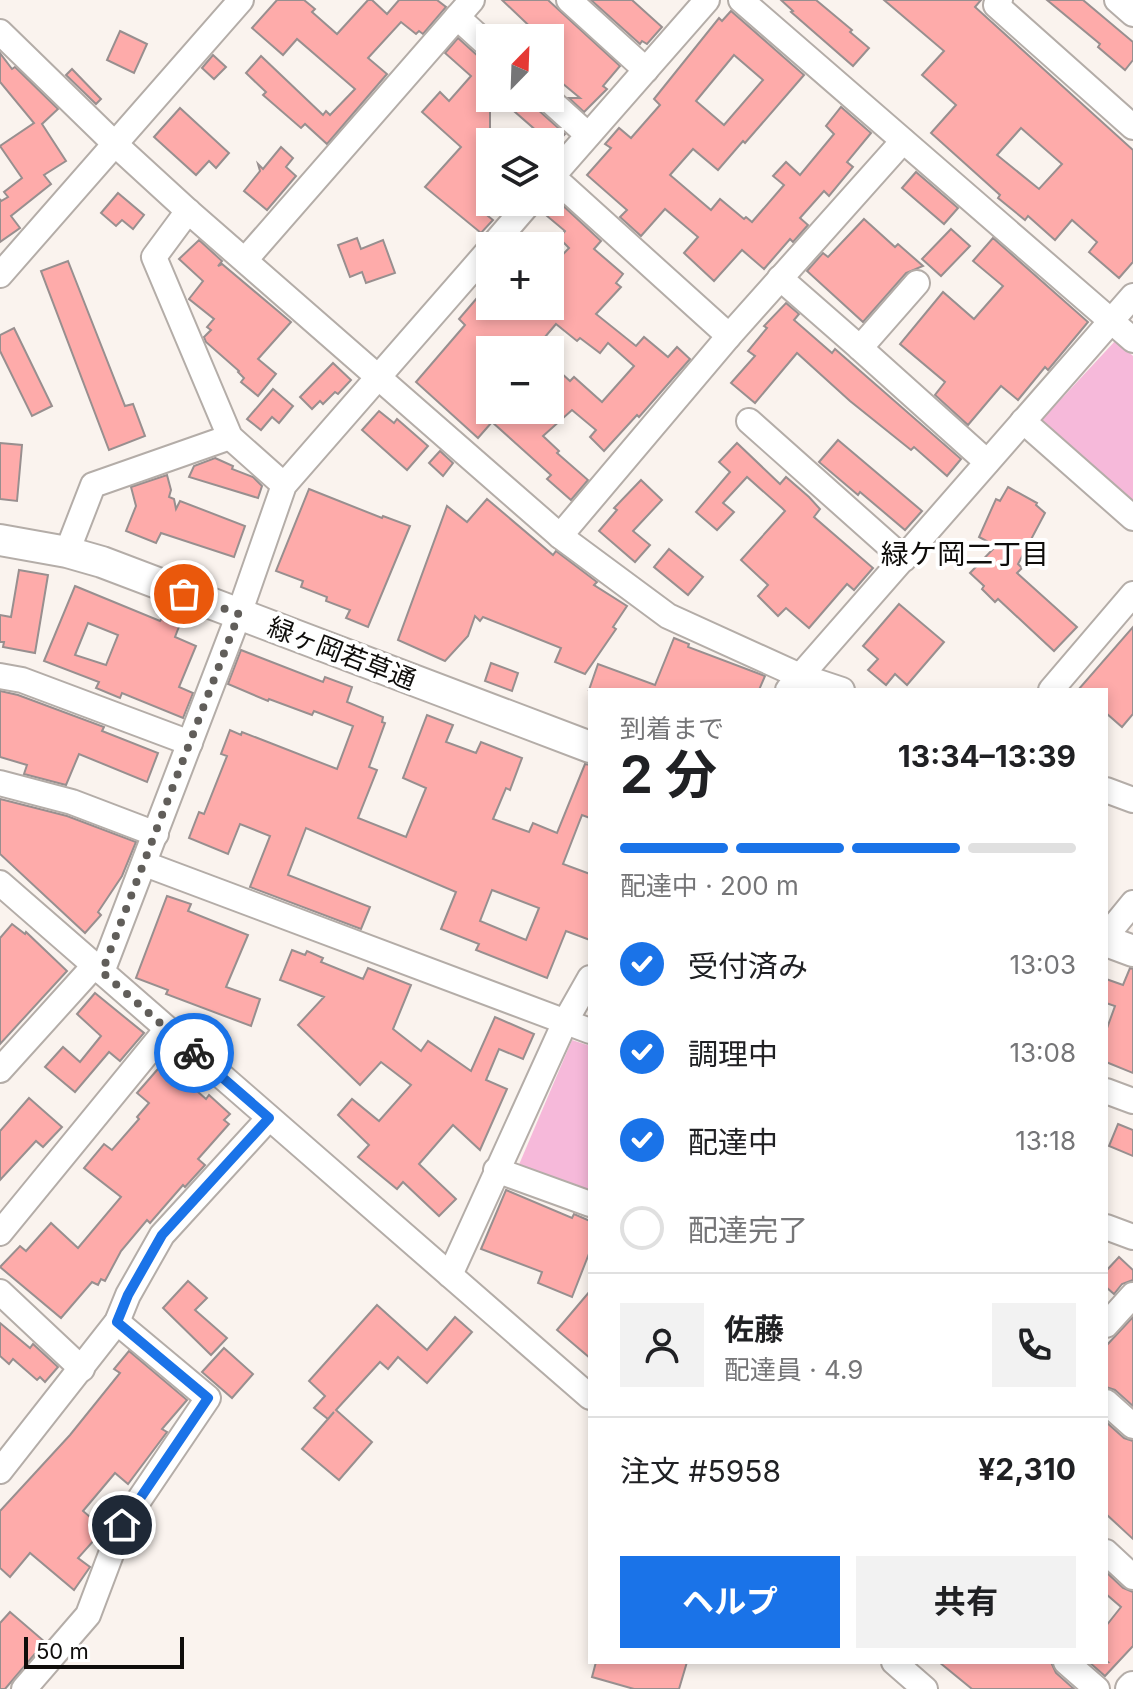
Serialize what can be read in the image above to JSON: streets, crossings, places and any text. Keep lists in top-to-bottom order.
{
  "streets": {
    "street": ["緑ヶ岡若草通"]
  },
  "districts": ["緑ケ岡二丁目"],
  "scale_bar": "50 m",
  "north": "top right",
  "page": {
    "map_buttons": ["+", "−"],
    "heading": ["2 分", "到着まで", "13:34–13:39"],
    "panel": [
      "佐藤",
      "配達員 · 4.9",
      "注文 #5958",
      "¥2,310"
    ],
    "bar": "配達中 · 200 m",
    "list": [
      ["受付済み", "13:03"],
      ["調理中", "13:08"],
      ["配達中", "13:18"],
      "配達完了"
    ],
    "buttons": ["ヘルプ", "共有"],
    "scale": "50 m"
  }
}
